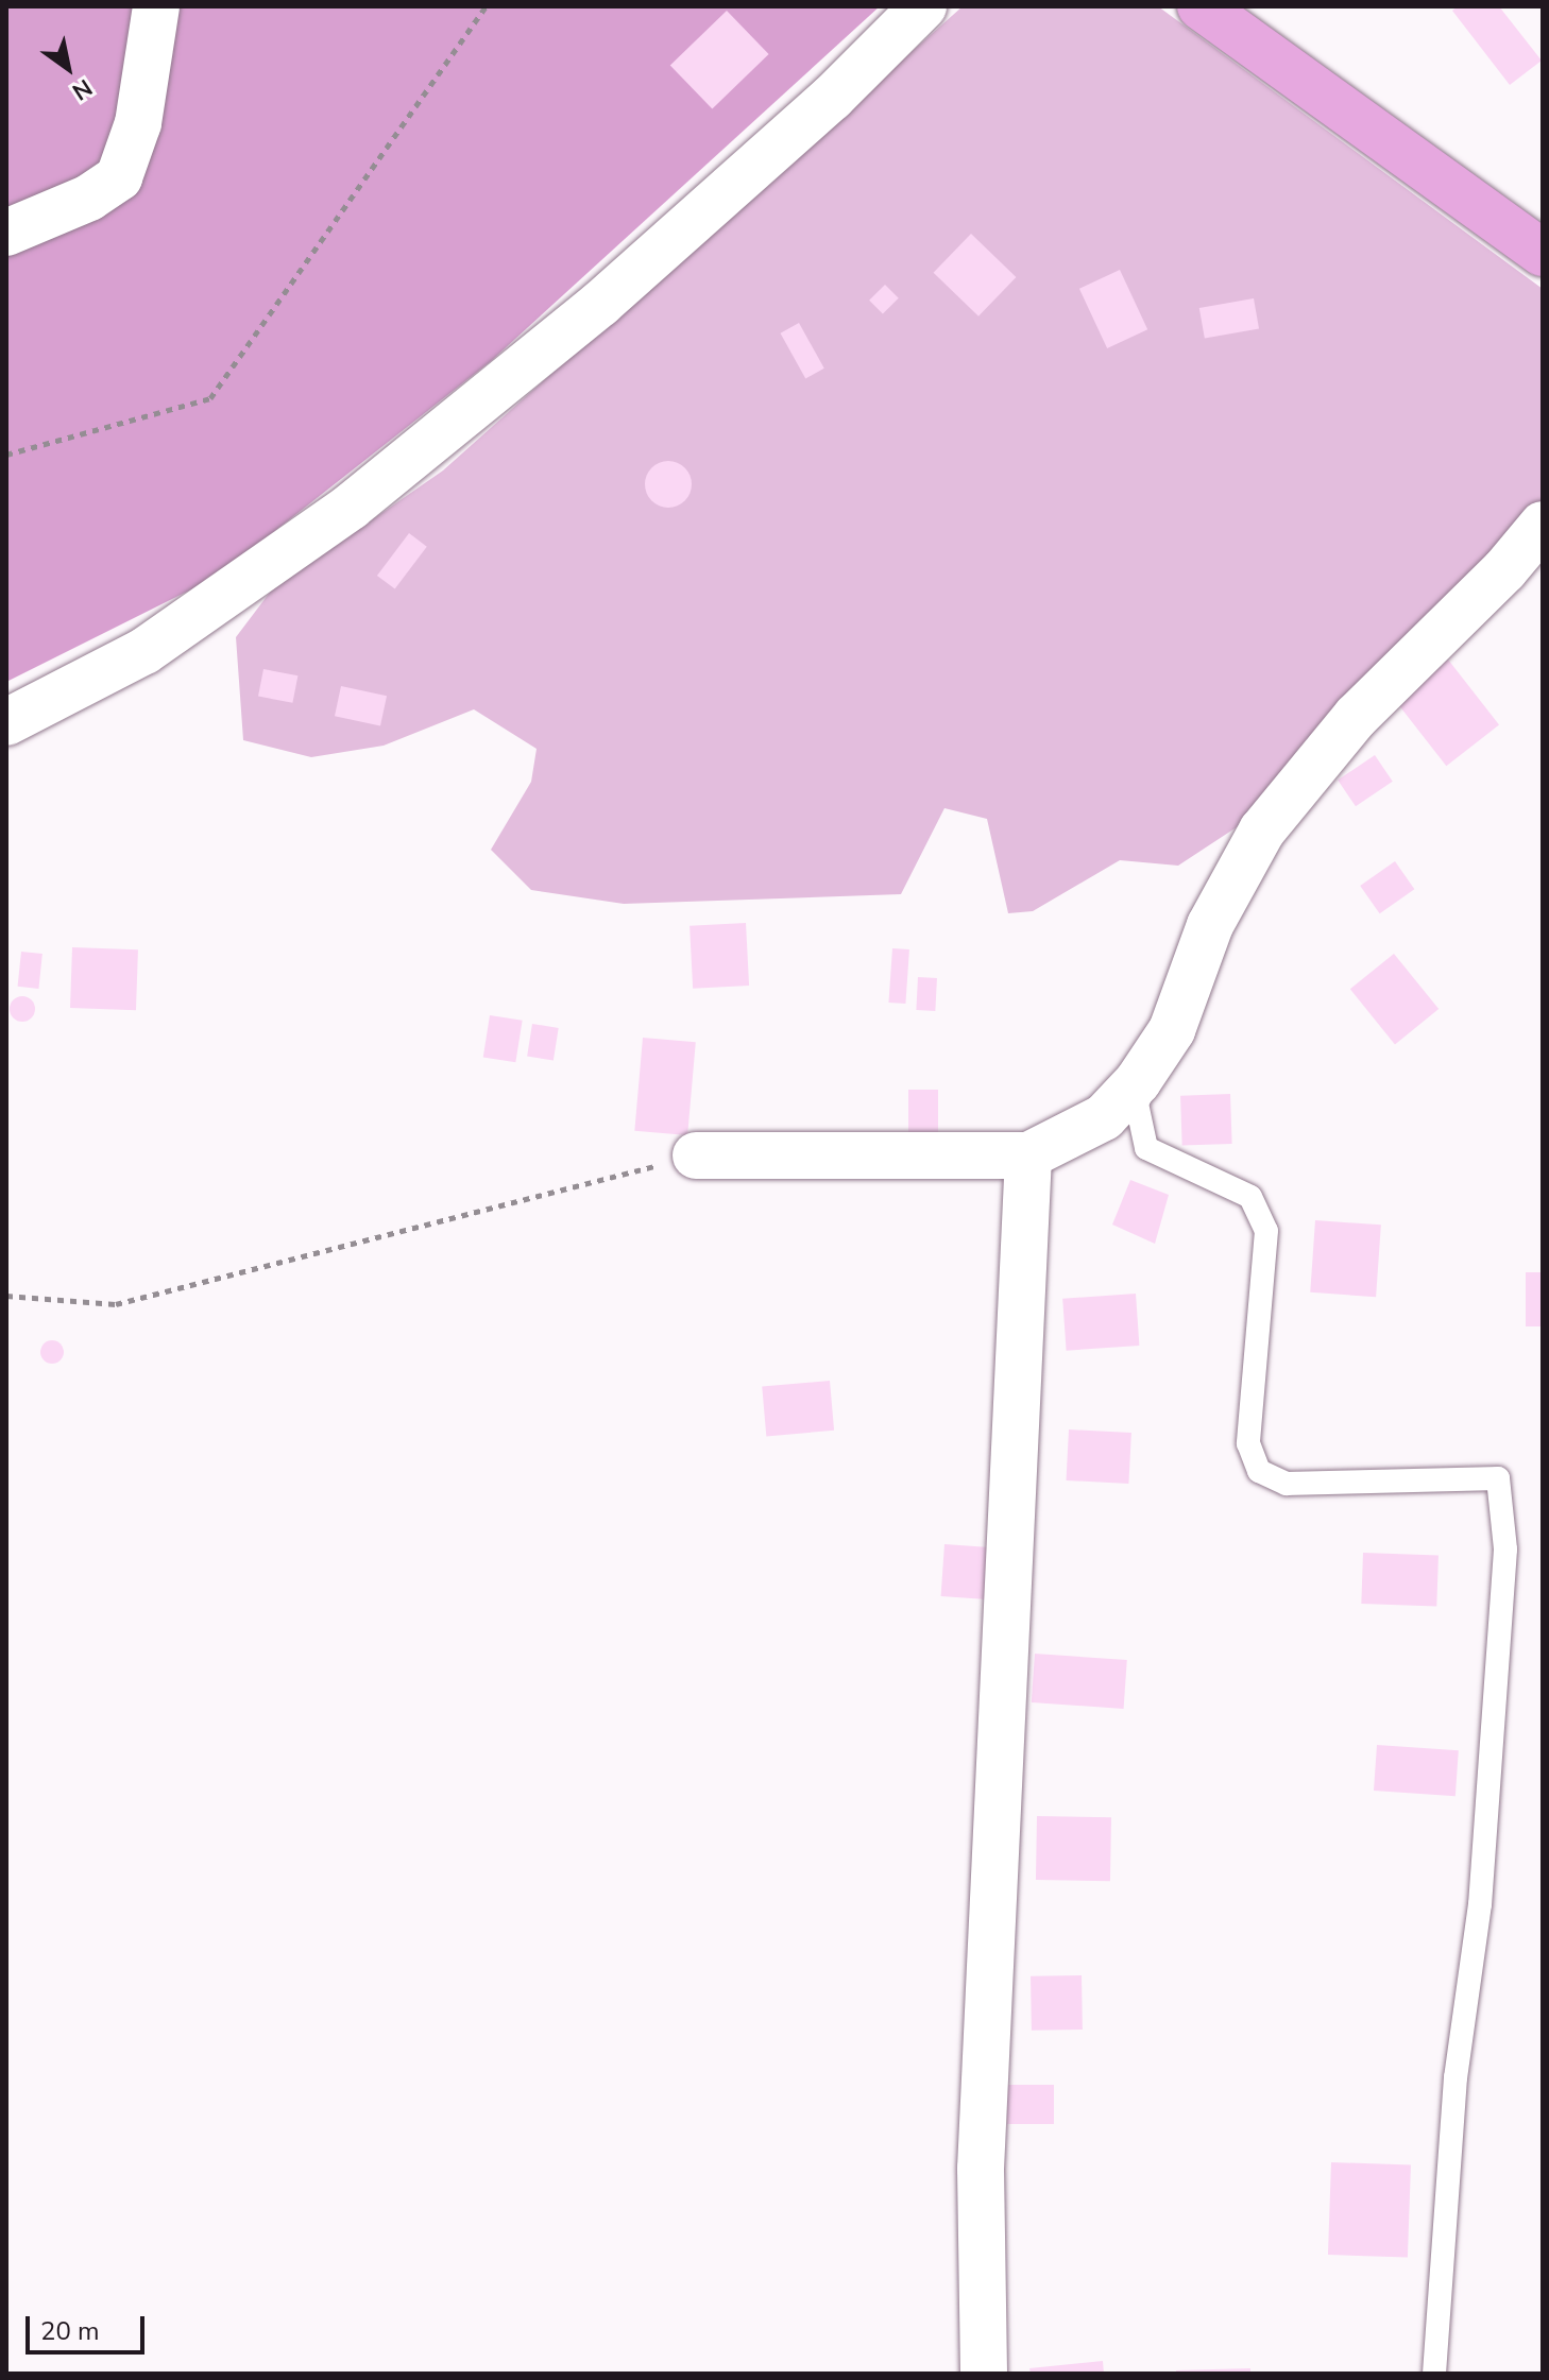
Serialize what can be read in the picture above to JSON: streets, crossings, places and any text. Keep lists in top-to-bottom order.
{
  "scale_bar": "20 m",
  "north": "bottom right"
}
